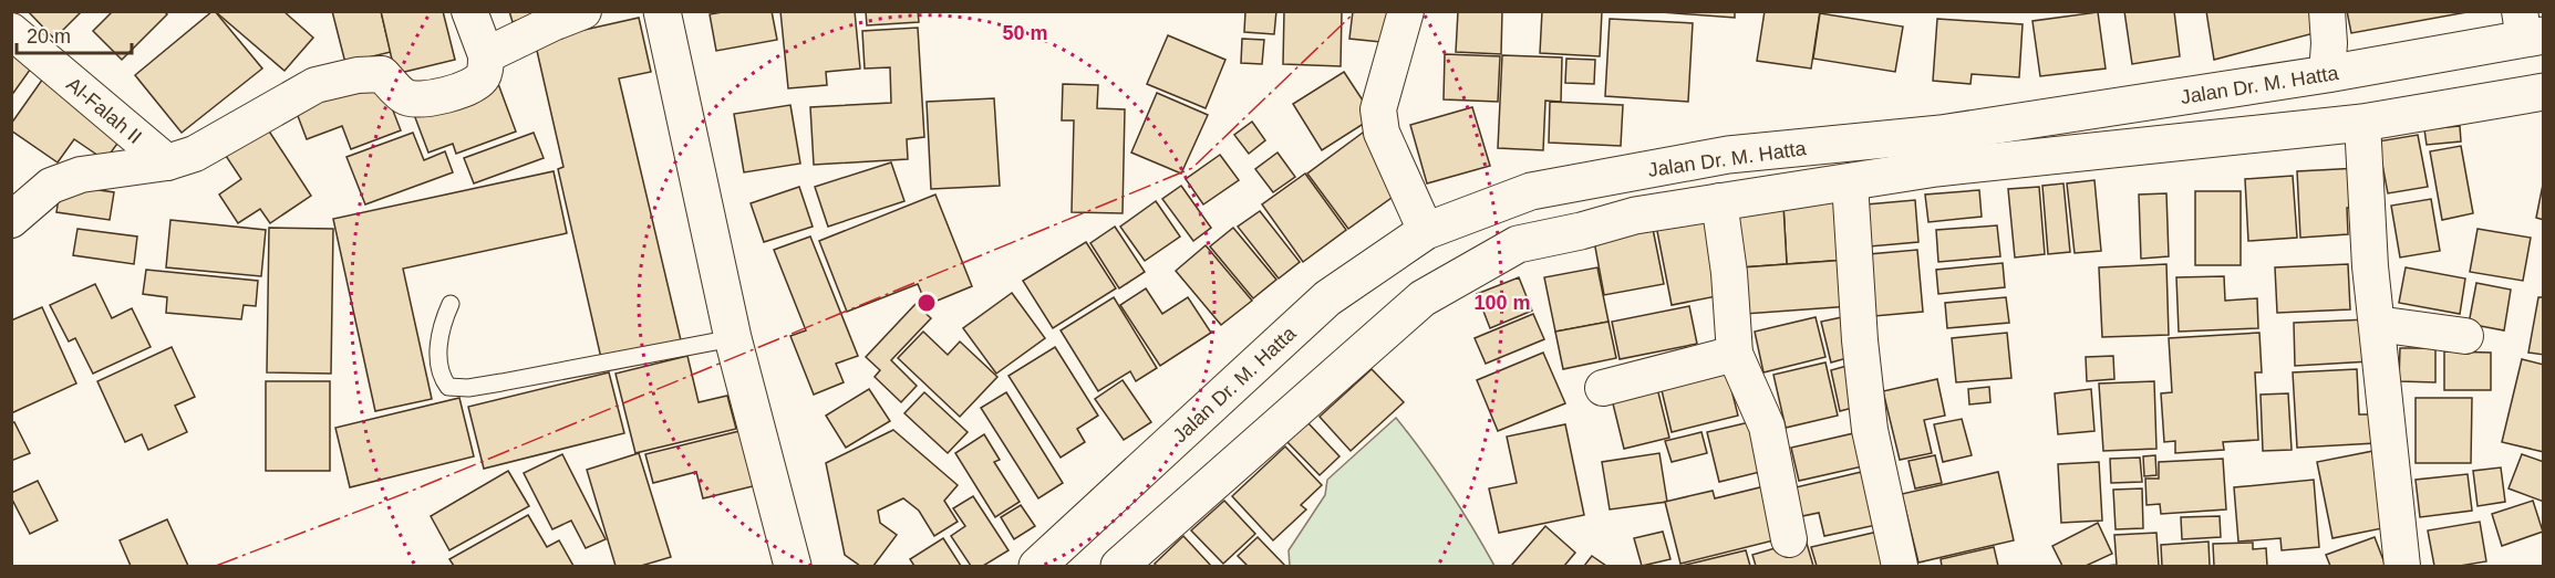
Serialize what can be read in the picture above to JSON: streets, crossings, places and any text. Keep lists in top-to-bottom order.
{
  "streets": {
    "main road": ["Jalan Dr. M. Hatta"],
    "street": ["Al-Falah II"]
  },
  "scale_bar": "20 m",
  "rings": ["50 m", "100 m"]
}
